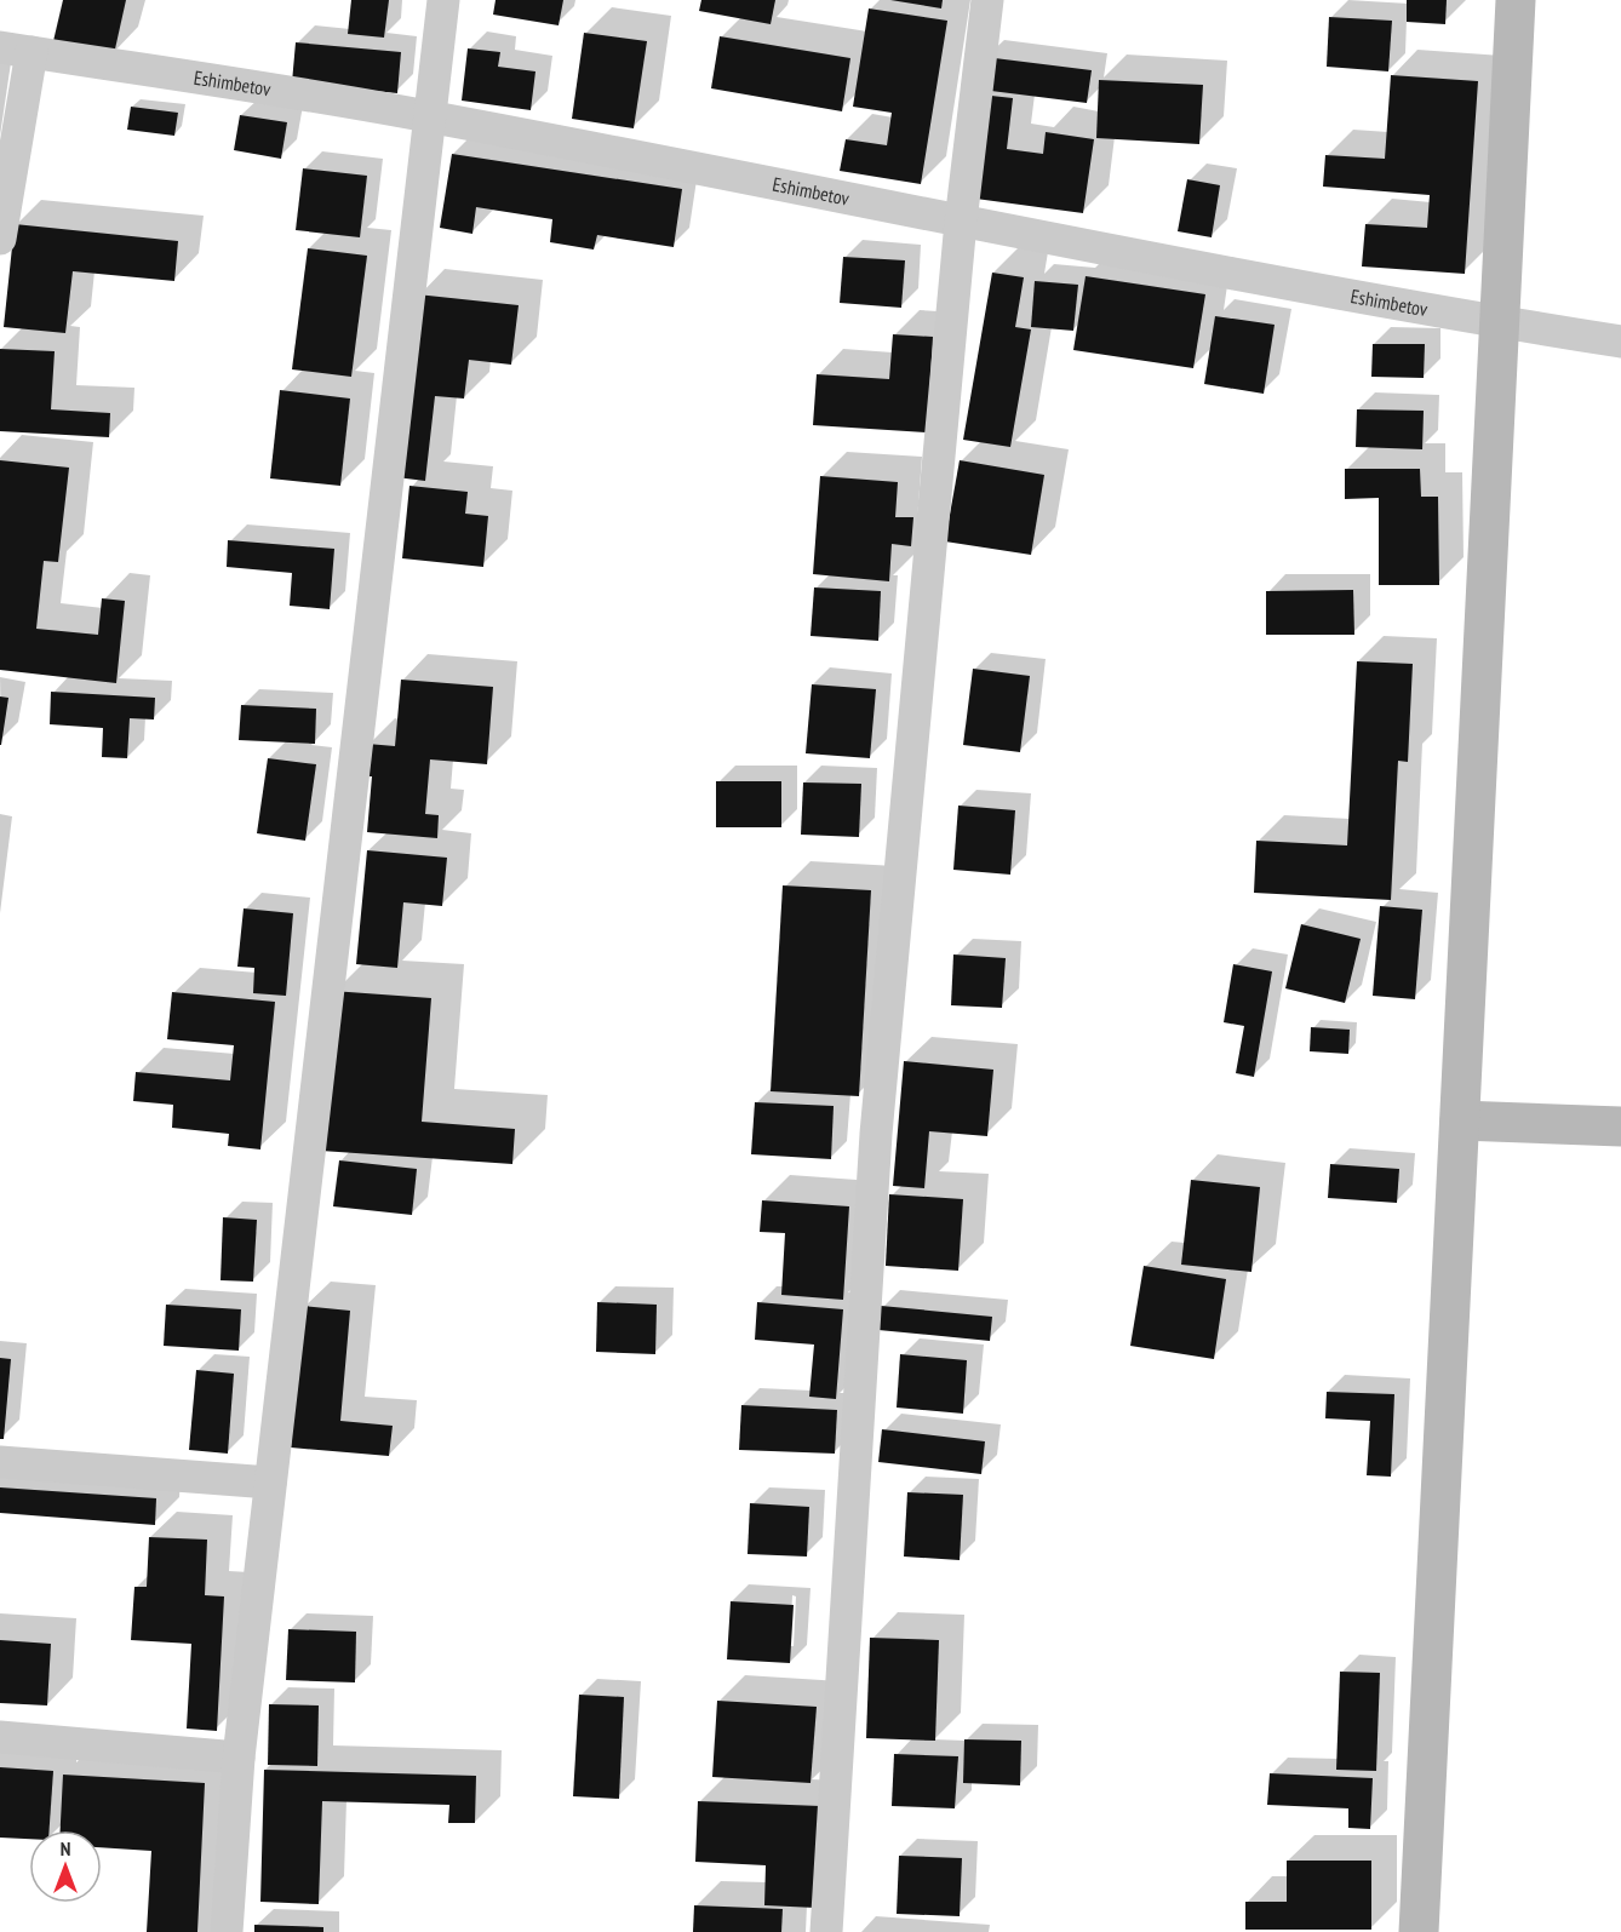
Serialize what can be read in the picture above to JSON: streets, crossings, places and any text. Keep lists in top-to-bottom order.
{
  "streets": {
    "street": ["Eshimbetov"]
  },
  "north": "top"
}
